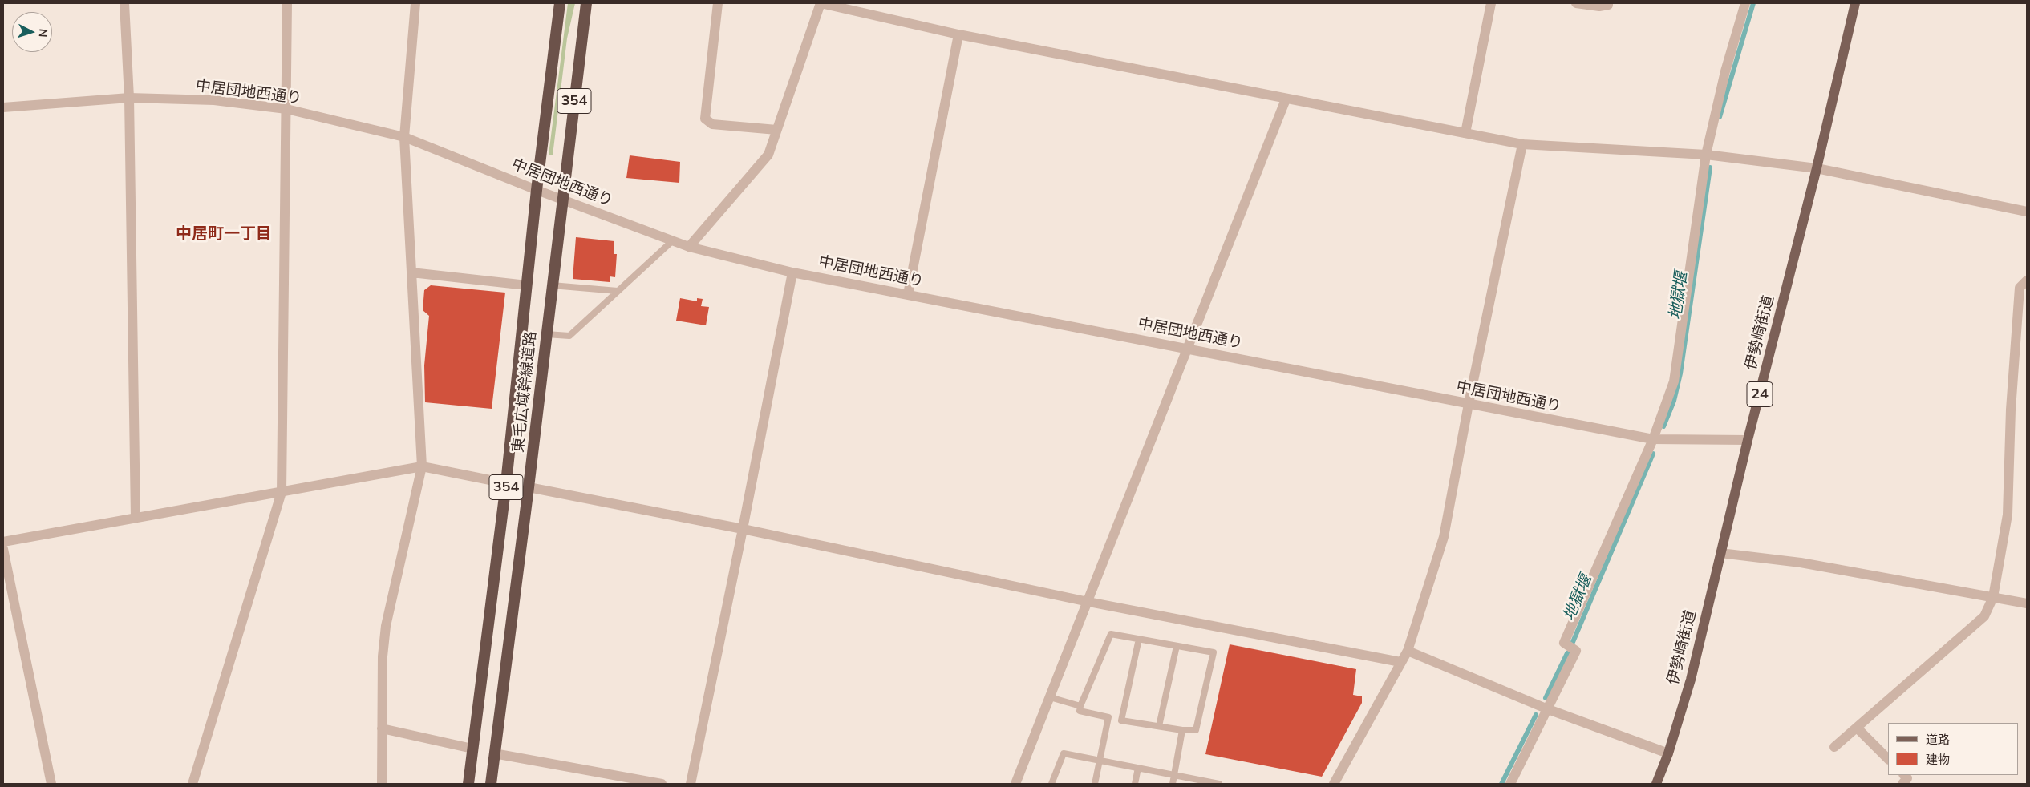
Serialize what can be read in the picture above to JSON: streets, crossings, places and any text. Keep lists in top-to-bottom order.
{
  "streets": {
    "highway": ["354", "東毛広域幹線道路"],
    "main road": ["伊勢崎街道", "24"],
    "street": ["中居団地西通り"]
  },
  "crossings": [
    ["中居団地西通り", "伊勢崎街道"],
    ["中居団地西通り", "東毛広域幹線道路"]
  ],
  "districts": ["中居町一丁目"],
  "water": ["地獄堰"],
  "legend": ["道路", "建物"],
  "north": "right"
}
